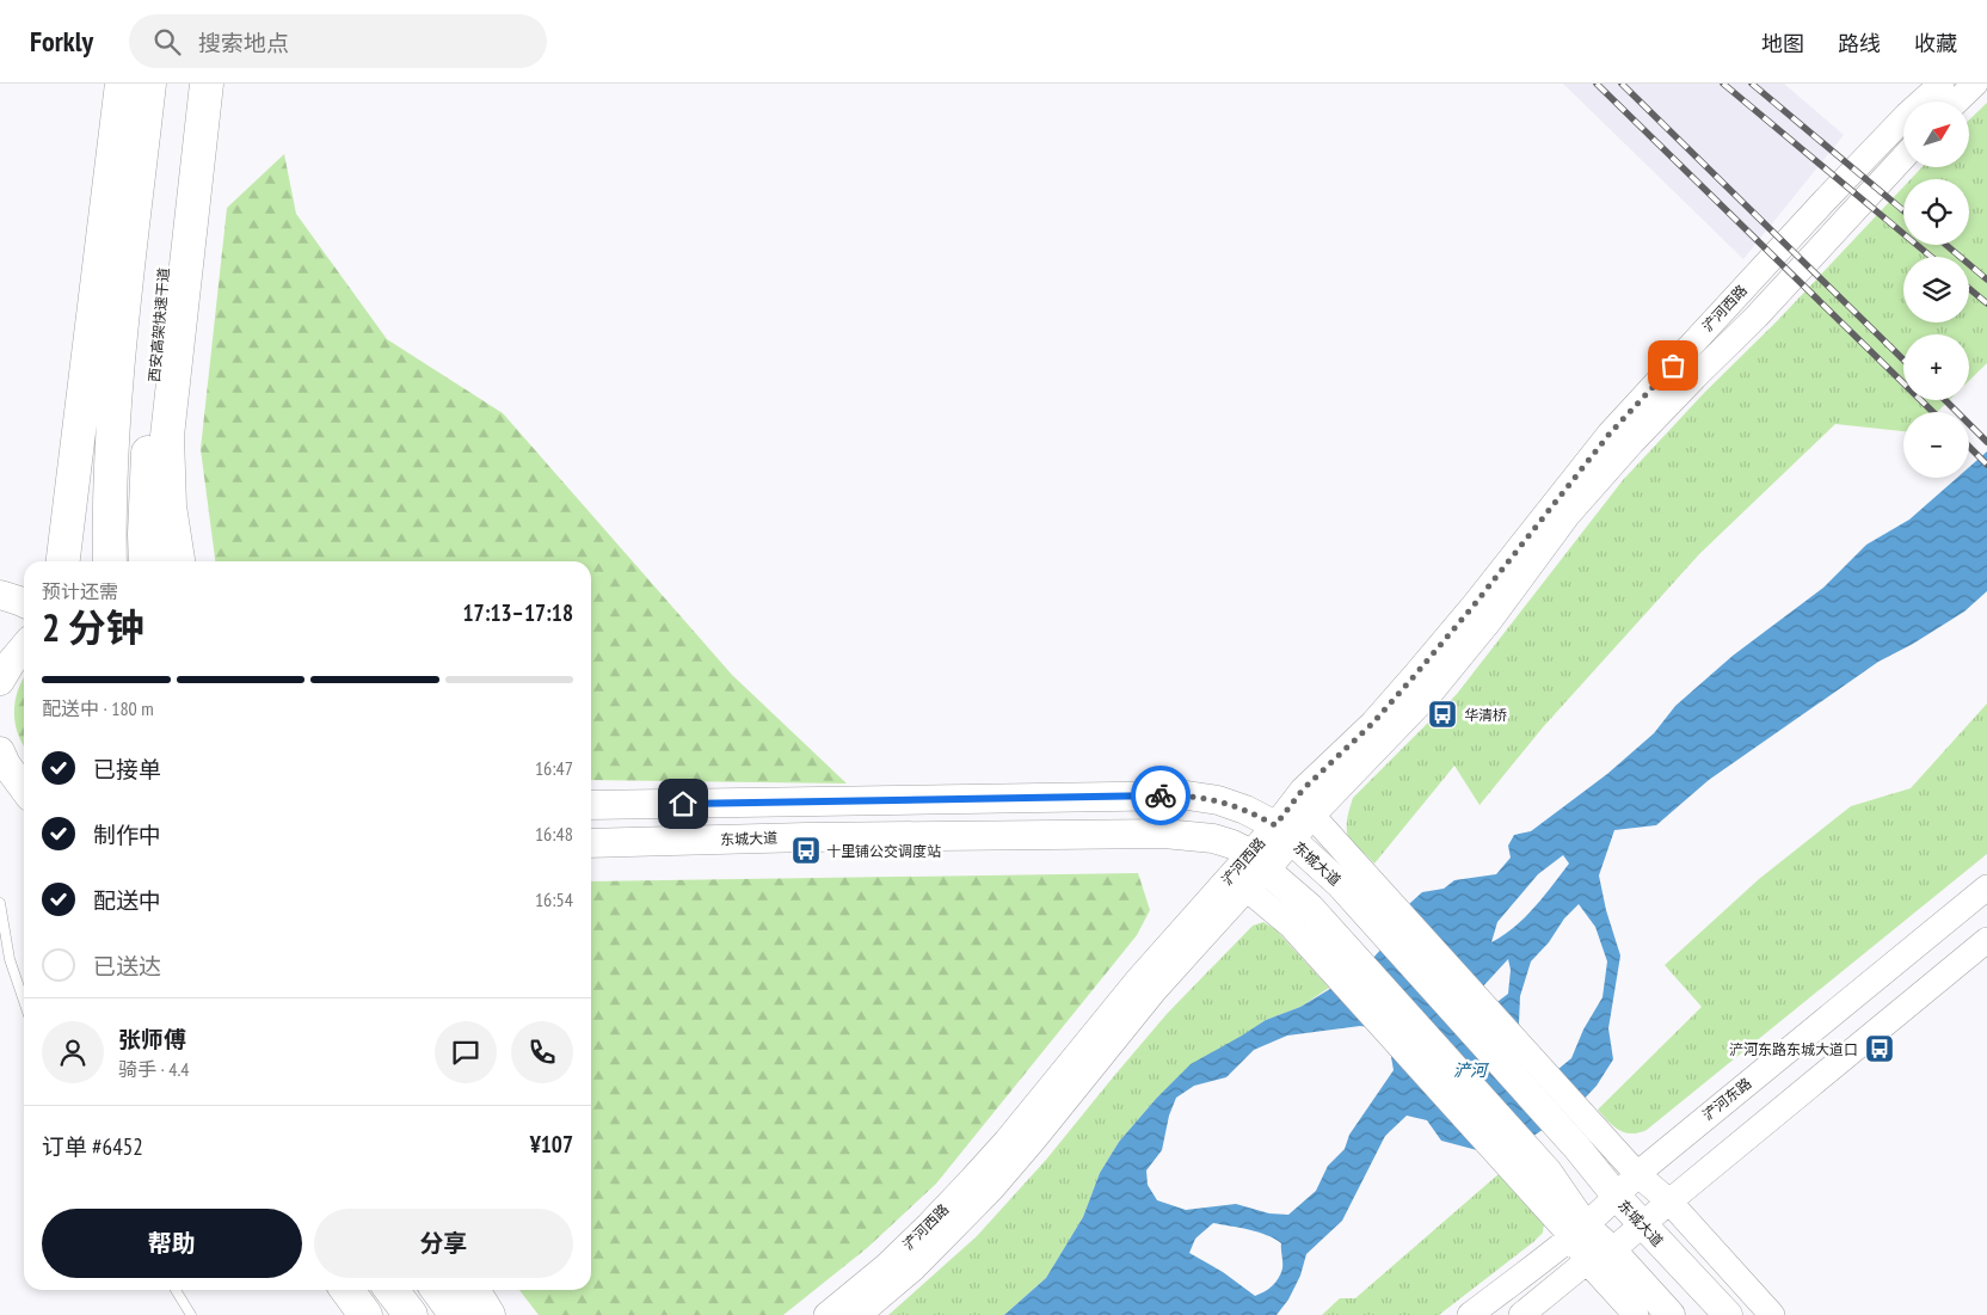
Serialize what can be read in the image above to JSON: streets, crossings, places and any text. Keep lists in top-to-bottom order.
{
  "streets": {
    "highway": ["西安高架快速干道"],
    "main road": ["浐河西路", "东城大道", "浐河东路"]
  },
  "crossings": [
    ["浐河西路", "东城大道"],
    ["东城大道", "浐河东路"]
  ],
  "water": ["浐河"],
  "places": {
    "bus stop": ["华清桥", "十里铺公交调度站", "浐河东路东城大道口"]
  },
  "north": "top right",
  "page": {
    "header": "Forkly",
    "search": "搜索地点",
    "nav": ["地图", "路线", "收藏"],
    "map_buttons": ["+", "−"],
    "heading": ["2 分钟", "预计还需", "17:13–17:18"],
    "panel": [
      "张师傅",
      "骑手 · 4.4",
      "订单 #6452",
      "¥107"
    ],
    "bar": "配送中 · 180 m",
    "list": [
      ["已接单", "16:47"],
      ["制作中", "16:48"],
      ["配送中", "16:54"],
      "已送达"
    ],
    "buttons": ["帮助", "分享"]
  }
}
